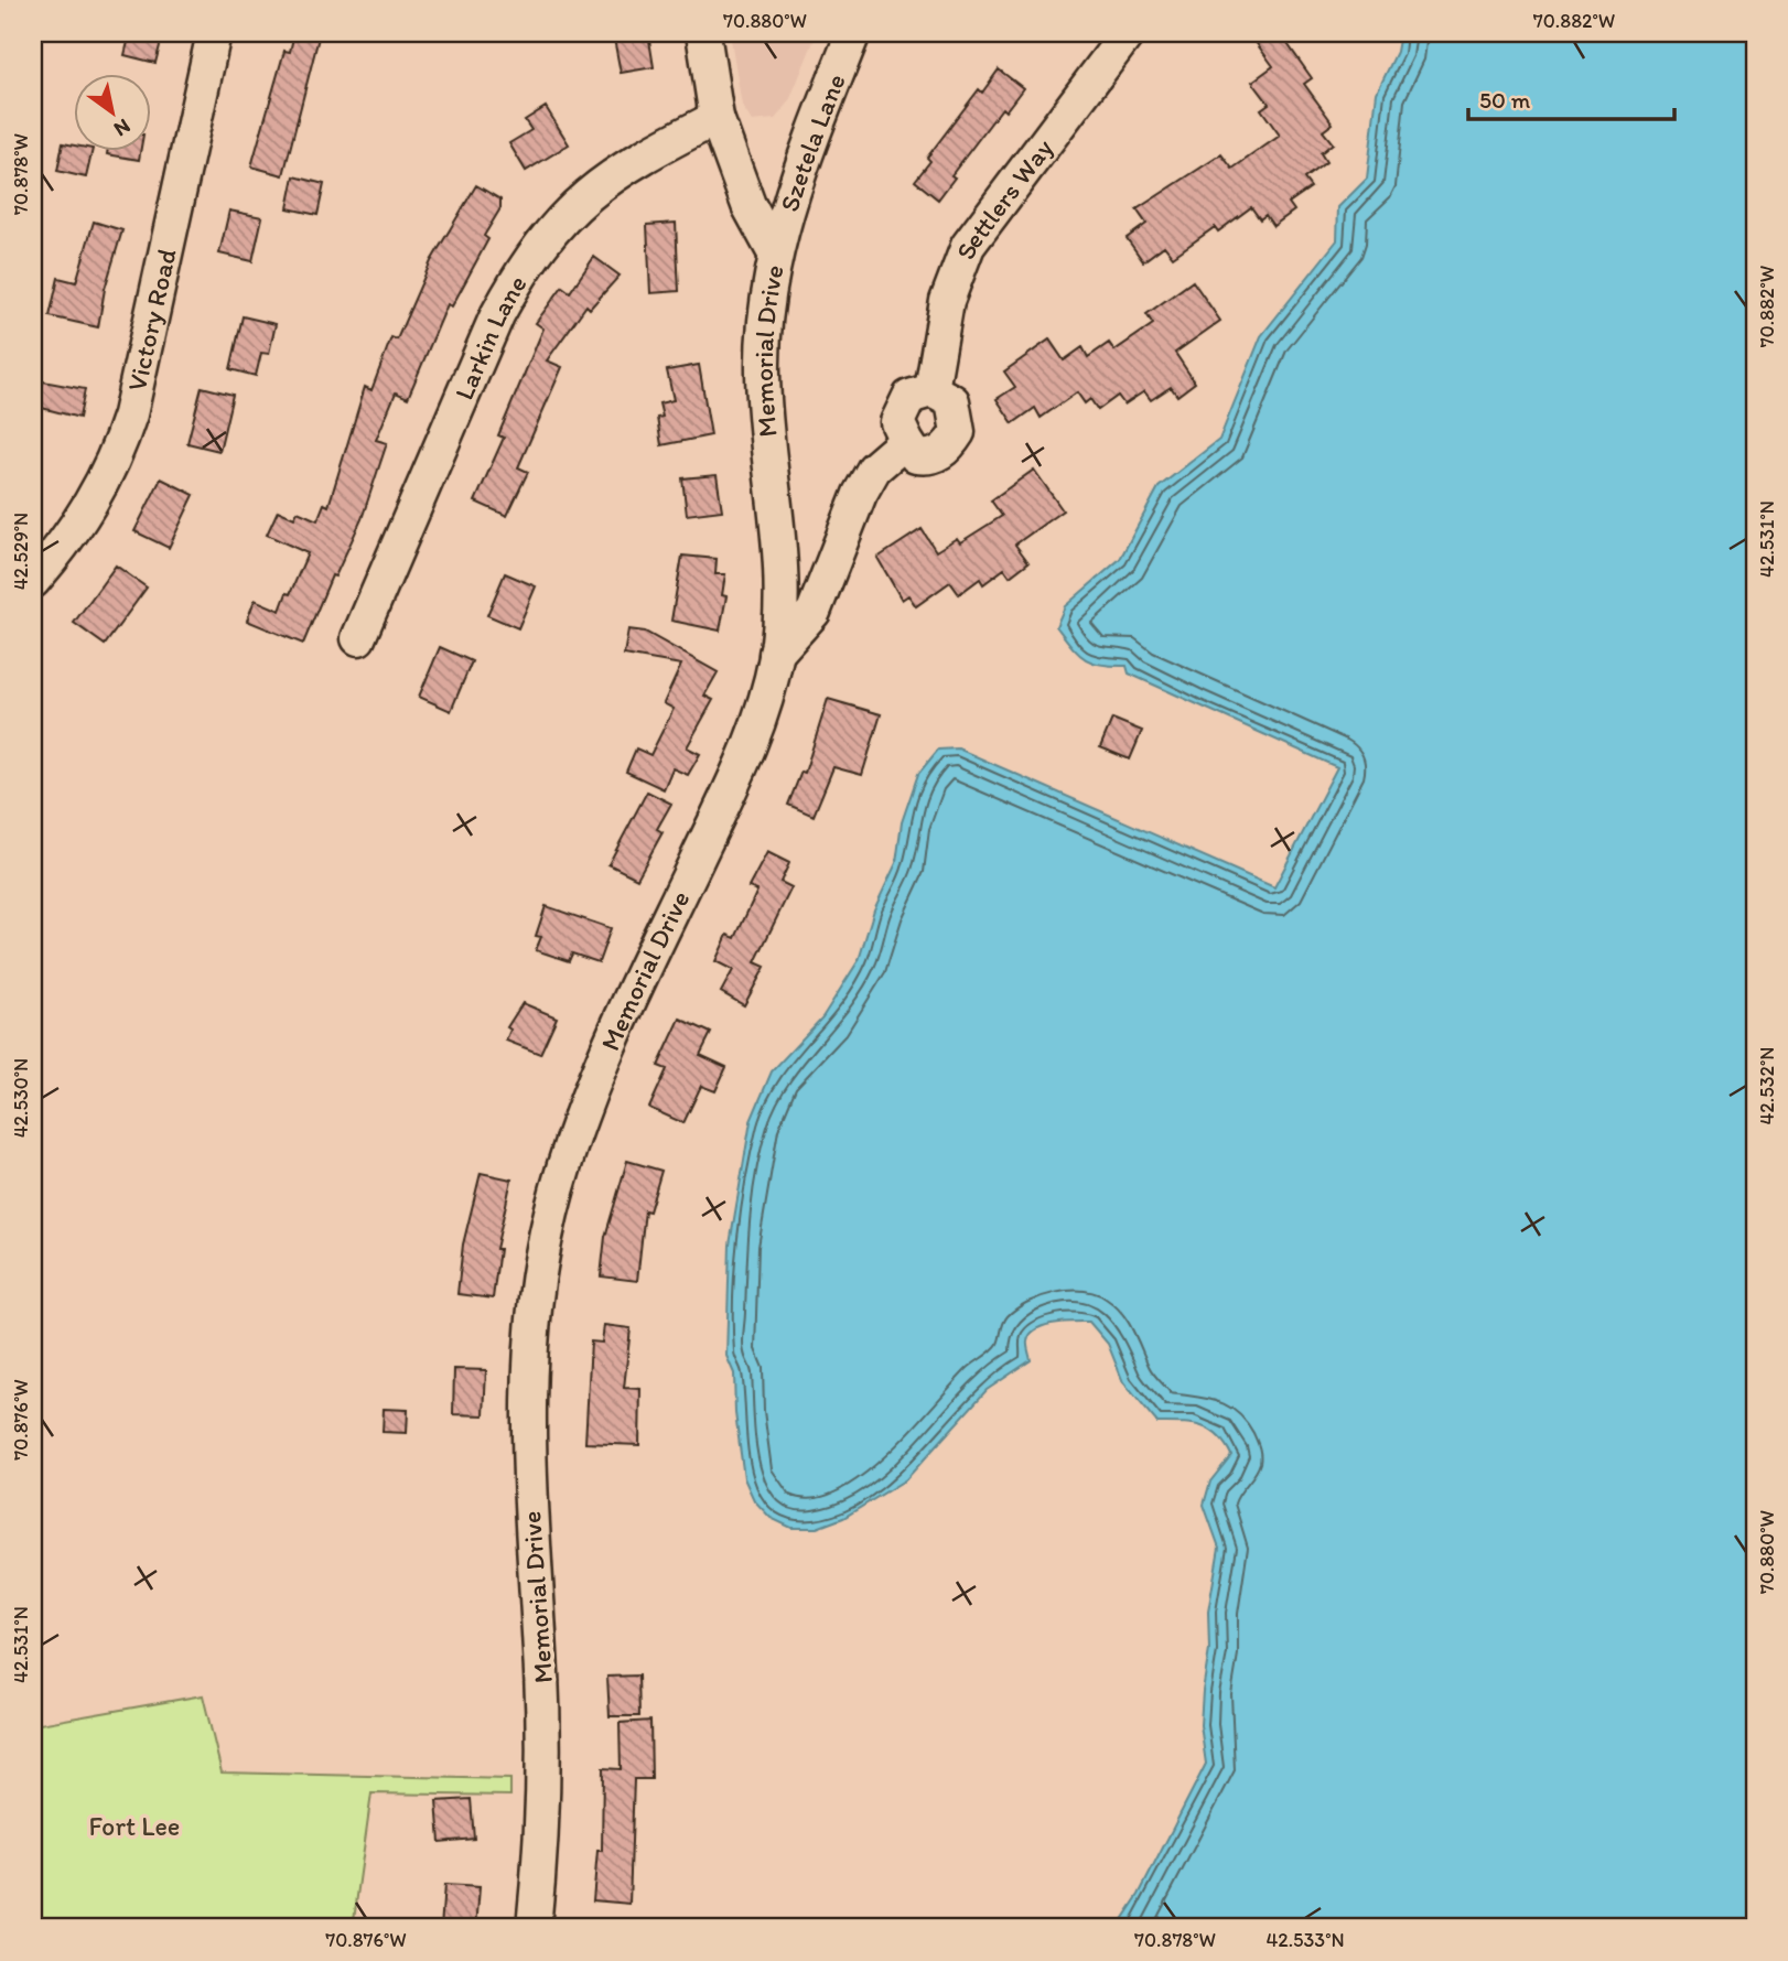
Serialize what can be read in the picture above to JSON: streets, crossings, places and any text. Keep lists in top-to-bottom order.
{
  "streets": {
    "street": [
      "Szetela Lane",
      "Settlers Way",
      "Victory Road",
      "Larkin Lane",
      "Memorial Drive"
    ]
  },
  "crossings": [
    ["Szetela Lane", "Memorial Drive"],
    ["Larkin Lane", "Memorial Drive"]
  ],
  "parks": ["Fort Lee"],
  "scale_bar": "50 m",
  "north": "bottom right",
  "coordinates": [
    "70.880°W",
    "70.882°W",
    "70.878°W",
    "42.531°N",
    "42.529°N",
    "42.532°N",
    "42.530°N",
    "70.876°W",
    "42.533°N"
  ]
}
